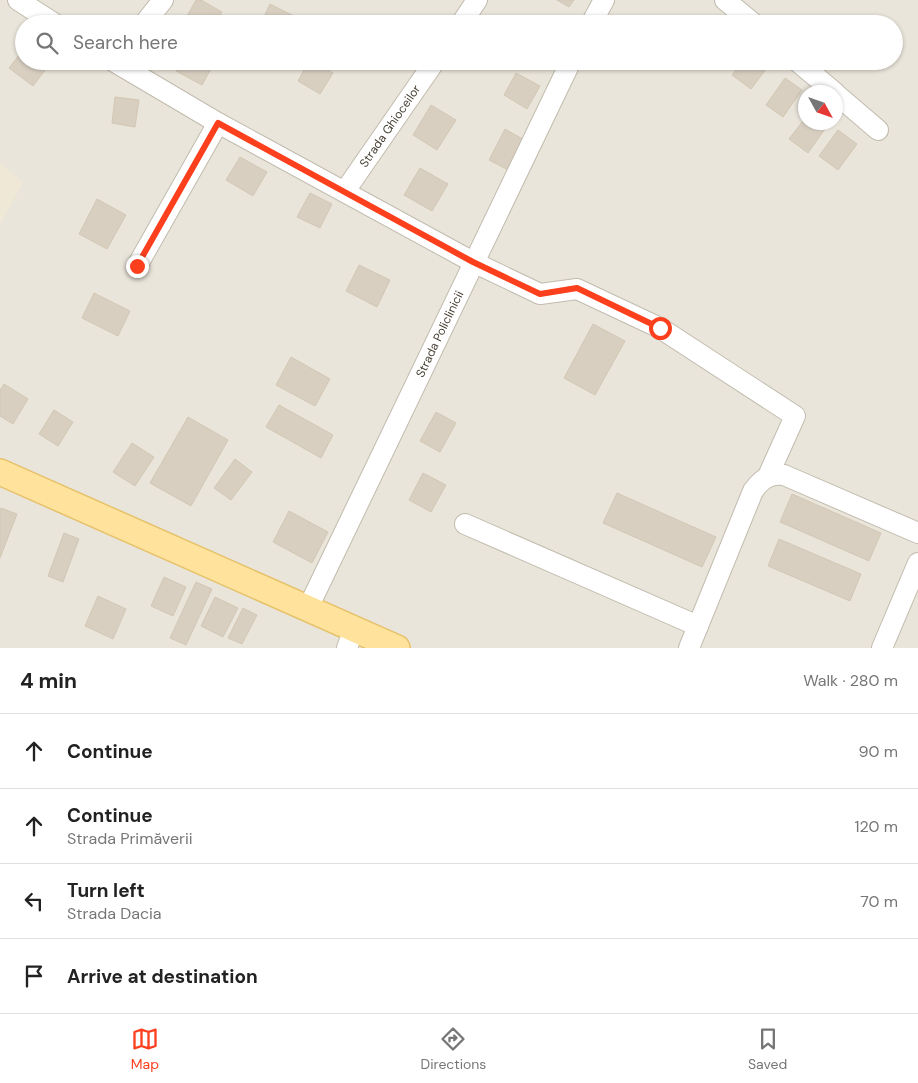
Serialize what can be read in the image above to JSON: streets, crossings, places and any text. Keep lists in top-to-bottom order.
{
  "streets": {
    "street": ["Strada Ghioceilor", "Strada Policlinicii"]
  },
  "north": "bottom right",
  "page": {
    "search": "Search here",
    "heading": ["4 min", "Walk · 280 m"],
    "list": [
      ["Continue", "90 m"],
      ["Continue", "Strada Primăverii", "120 m"],
      ["Turn left", "Strada Dacia", "70 m"],
      "Arrive at destination"
    ],
    "nav": ["Map", "Directions", "Saved"]
  }
}
